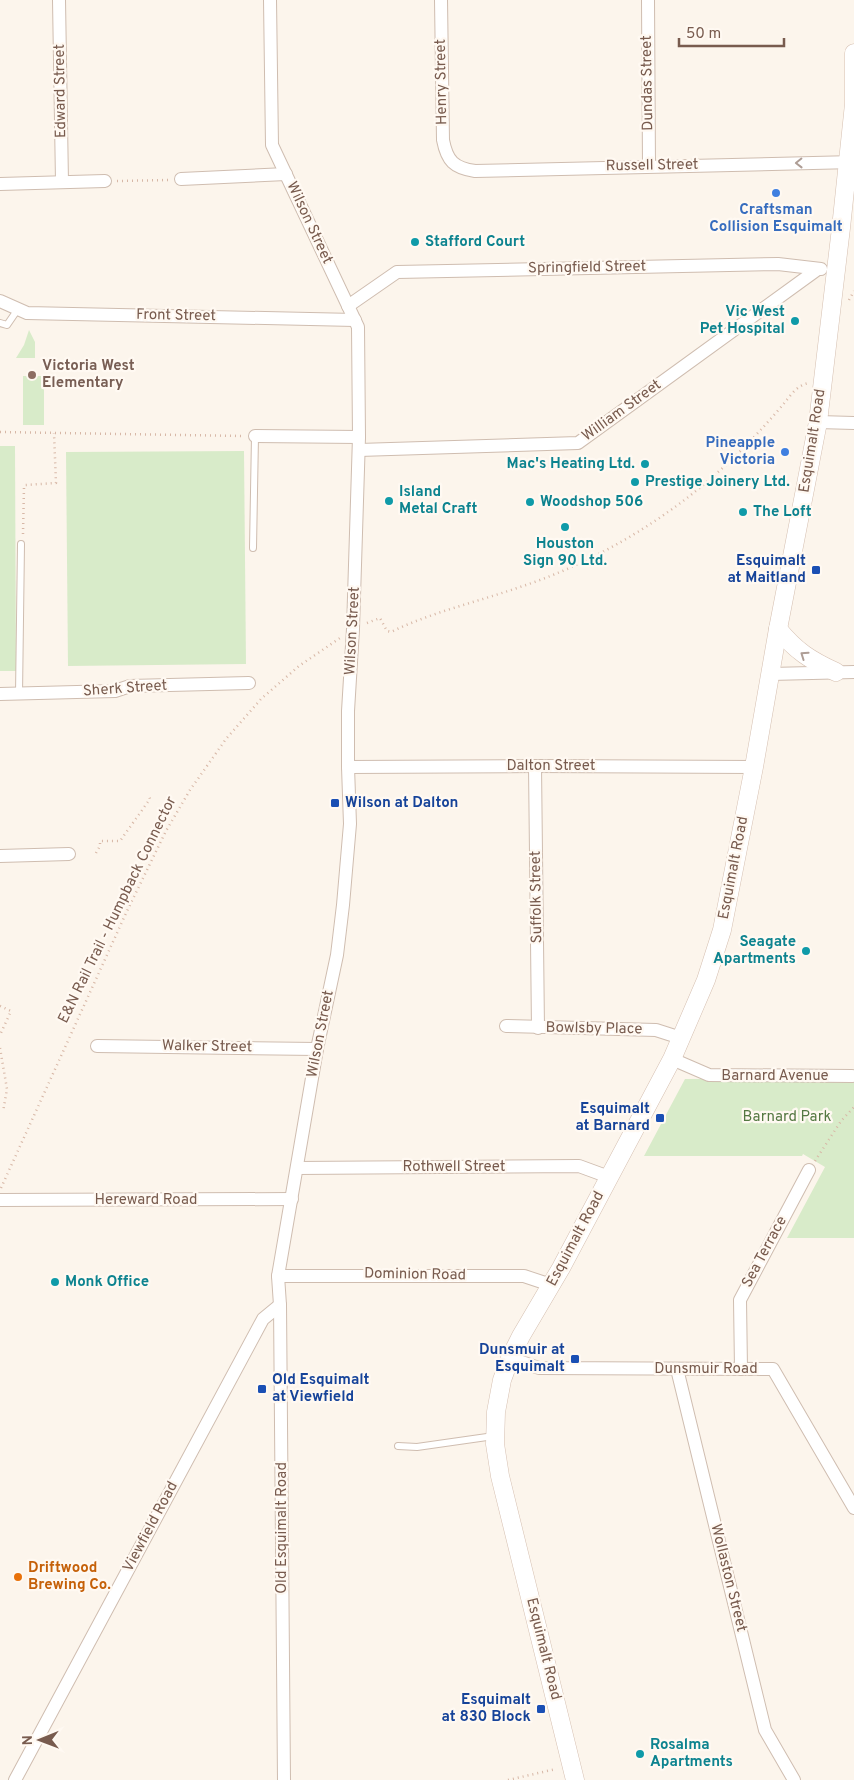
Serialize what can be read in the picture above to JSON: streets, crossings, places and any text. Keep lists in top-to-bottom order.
{
  "streets": {
    "main road": ["Esquimalt Road"],
    "street": [
      "Henry Street",
      "Dundas Street",
      "Edward Street",
      "Russell Street",
      "Wilson Street",
      "Springfield Street",
      "Front Street",
      "William Street",
      "Sherk Street",
      "Dalton Street",
      "Suffolk Street",
      "Bowlsby Place",
      "Walker Street",
      "Barnard Avenue",
      "Rothwell Street",
      "Hereward Road",
      "Sea Terrace",
      "Dominion Road",
      "Dunsmuir Road",
      "Viewfield Road",
      "Old Esquimalt Road",
      "Wollaston Street"
    ],
    "path": ["E&N Rail Trail - Humpback Connector"]
  },
  "crossings": [
    ["Henry Street", "Russell Street"],
    ["Dundas Street", "Russell Street"],
    ["Russell Street", "Esquimalt Road"],
    ["Wilson Street", "Springfield Street"],
    ["Wilson Street", "Front Street"],
    ["Wilson Street", "William Street"],
    ["Wilson Street", "Dalton Street"],
    ["Wilson Street", "Walker Street"],
    ["Wilson Street", "Rothwell Street"],
    ["Wilson Street", "Hereward Road"],
    ["Wilson Street", "Dominion Road"],
    ["Wilson Street", "Old Esquimalt Road"],
    ["Springfield Street", "William Street"],
    ["Springfield Street", "Esquimalt Road"],
    ["William Street", "Esquimalt Road"],
    ["Esquimalt Road", "Dalton Street"],
    ["Esquimalt Road", "Bowlsby Place"],
    ["Esquimalt Road", "Barnard Avenue"],
    ["Esquimalt Road", "Rothwell Street"],
    ["Esquimalt Road", "Dominion Road"],
    ["Esquimalt Road", "Dunsmuir Road"],
    ["Dalton Street", "Suffolk Street"],
    ["Suffolk Street", "Bowlsby Place"],
    ["Sea Terrace", "Dunsmuir Road"],
    ["Dominion Road", "Old Esquimalt Road"],
    ["Dunsmuir Road", "Wollaston Street"],
    ["Viewfield Road", "Old Esquimalt Road"]
  ],
  "one_way": ["Russell Street"],
  "parks": ["Barnard Park"],
  "places": {
    "other": [
      "Craftsman Collision Esquimalt",
      "Stafford Court",
      "Vic West Pet Hospital",
      "Victoria West Elementary",
      "Pineapple Victoria",
      "Mac's Heating Ltd.",
      "Prestige Joinery Ltd.",
      "Island Metal Craft",
      "Woodshop 506",
      "The Loft",
      "Houston Sign 90 Ltd.",
      "Seagate Apartments",
      "Monk Office",
      "Driftwood Brewing Co.",
      "Rosalma Apartments"
    ],
    "transit": [
      "Esquimalt at Maitland",
      "Wilson at Dalton",
      "Esquimalt at Barnard",
      "Dunsmuir at Esquimalt",
      "Old Esquimalt at Viewfield",
      "Esquimalt at 830 Block"
    ]
  },
  "scale_bar": "50 m",
  "north": "left"
}
